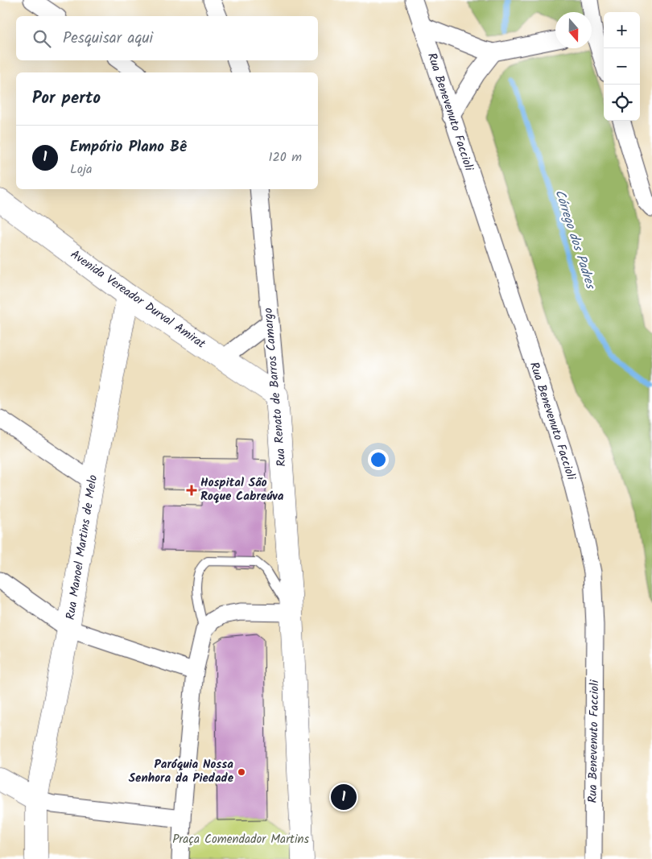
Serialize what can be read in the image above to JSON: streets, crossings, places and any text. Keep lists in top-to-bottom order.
{
  "streets": {
    "street": [
      "Rua Benevenuto Faccioli",
      "Avenida Vereador Durval Amirat",
      "Rua Renato de Barros Camargo",
      "Rua Manoel Martins de Melo"
    ]
  },
  "crossings": [
    ["Avenida Vereador Durval Amirat", "Rua Renato de Barros Camargo"],
    ["Avenida Vereador Durval Amirat", "Rua Manoel Martins de Melo"]
  ],
  "water": ["Córrego dos Padres"],
  "parks": ["Praça Comendador Martins"],
  "places": {
    "health": ["Hospital São Roque Cabreúva"],
    "other": ["Paróquia Nossa Senhora da Piedade"]
  },
  "north": "bottom",
  "page": {
    "map_buttons": ["+", "−"],
    "search": "Pesquisar aqui",
    "heading": "Por perto",
    "list": [
      {
        "mark": "1",
        "name": "Empório Plano Bê",
        "note": "Loja",
        "value": "120 m"
      }
    ],
    "pins": "1"
  }
}
